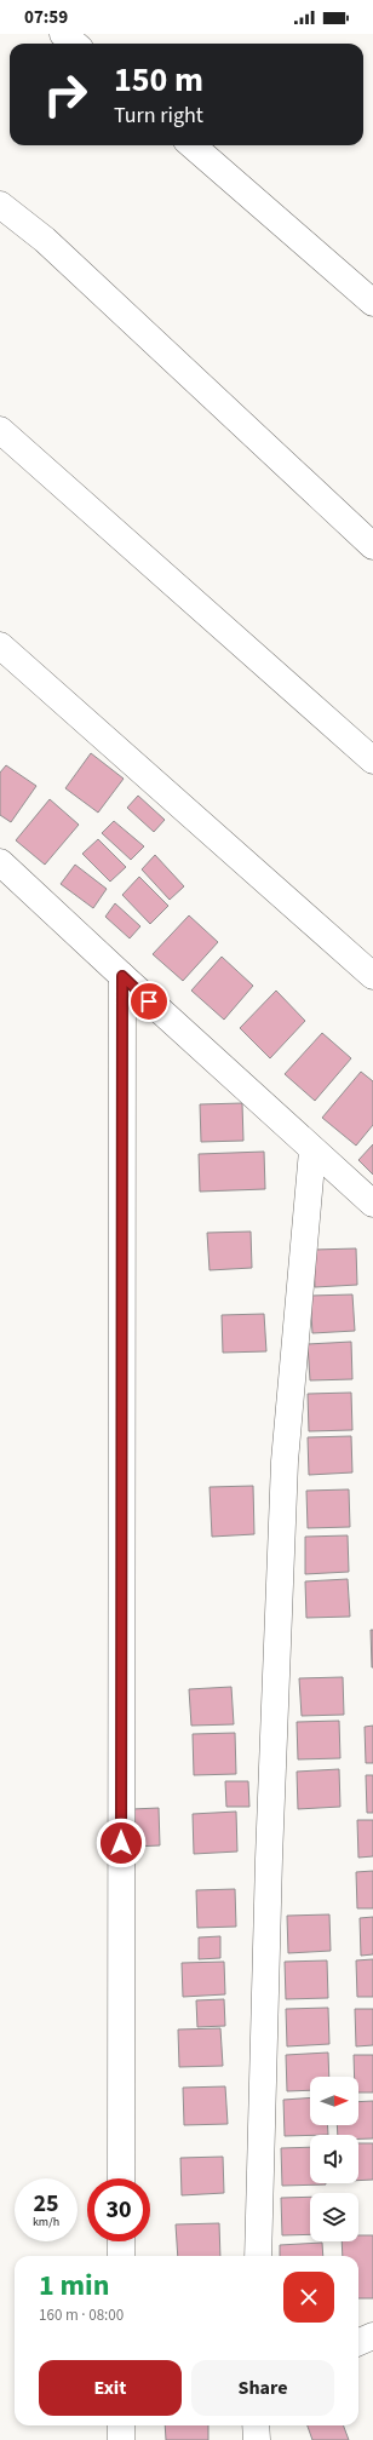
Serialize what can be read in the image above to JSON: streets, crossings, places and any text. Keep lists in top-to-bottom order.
{
  "north": "right",
  "page": {
    "status": "07:59",
    "turn": ["150 m", "Turn right"],
    "speed": "25 km/h",
    "limit": "30",
    "heading": ["1 min", "160 m · 08:00"],
    "buttons": ["Exit", "Share"]
  }
}
